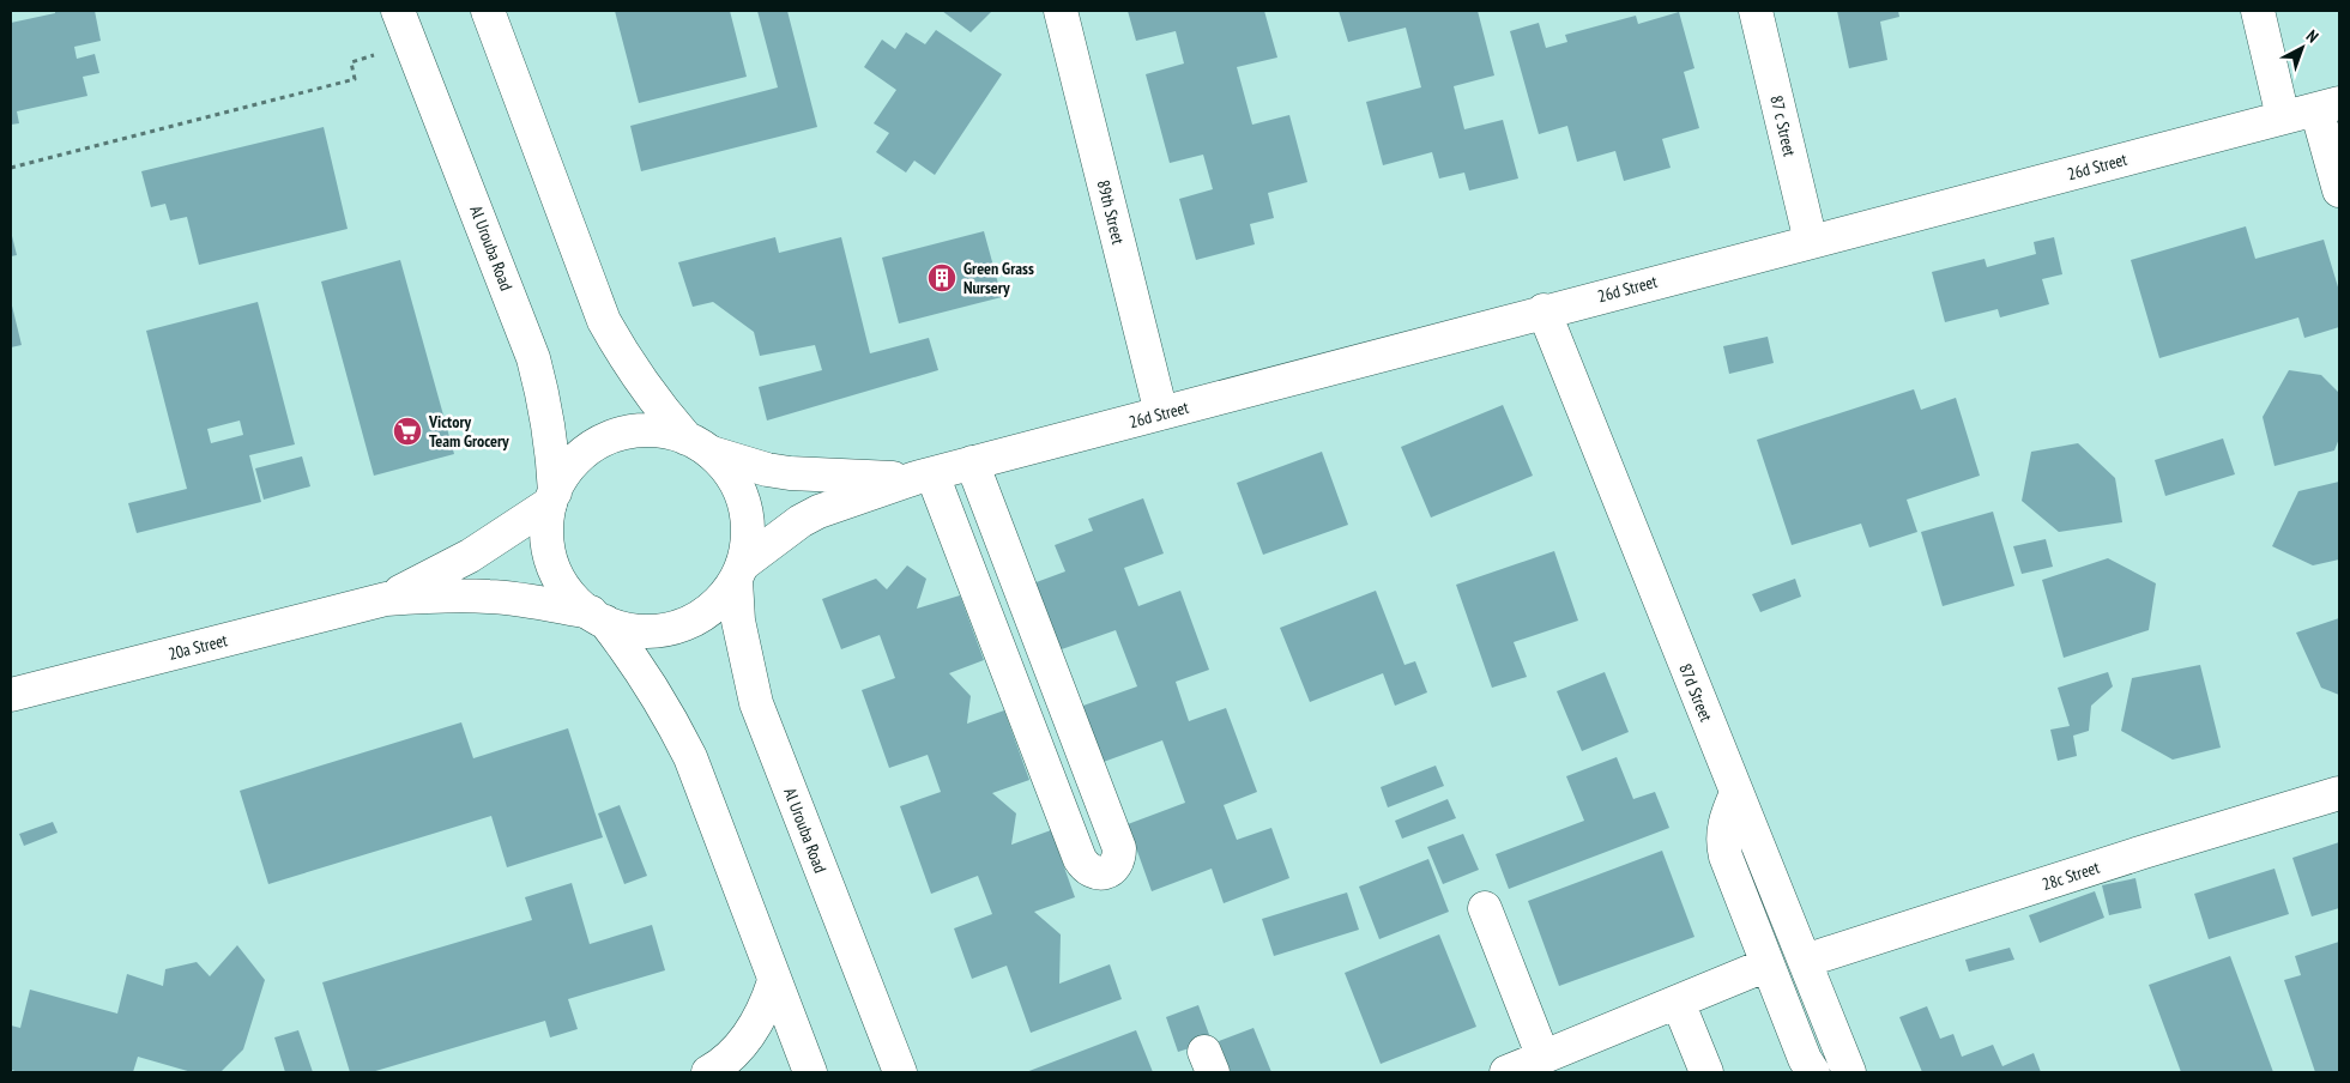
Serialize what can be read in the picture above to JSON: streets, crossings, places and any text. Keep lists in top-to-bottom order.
{
  "streets": {
    "street": [
      "87 c Street",
      "26d Street",
      "89th Street",
      "Al Urouba Road",
      "20a Street",
      "87d Street",
      "28c Street"
    ]
  },
  "crossings": [
    ["87 c Street", "26d Street"],
    ["26d Street", "89th Street"],
    ["26d Street", "Al Urouba Road"],
    ["26d Street", "20a Street"],
    ["26d Street", "87d Street"],
    ["Al Urouba Road", "20a Street"],
    ["87d Street", "28c Street"]
  ],
  "places": {
    "building": ["Green Grass Nursery"],
    "supermarket": ["Victory Team Grocery"]
  },
  "north": "top right"
}
